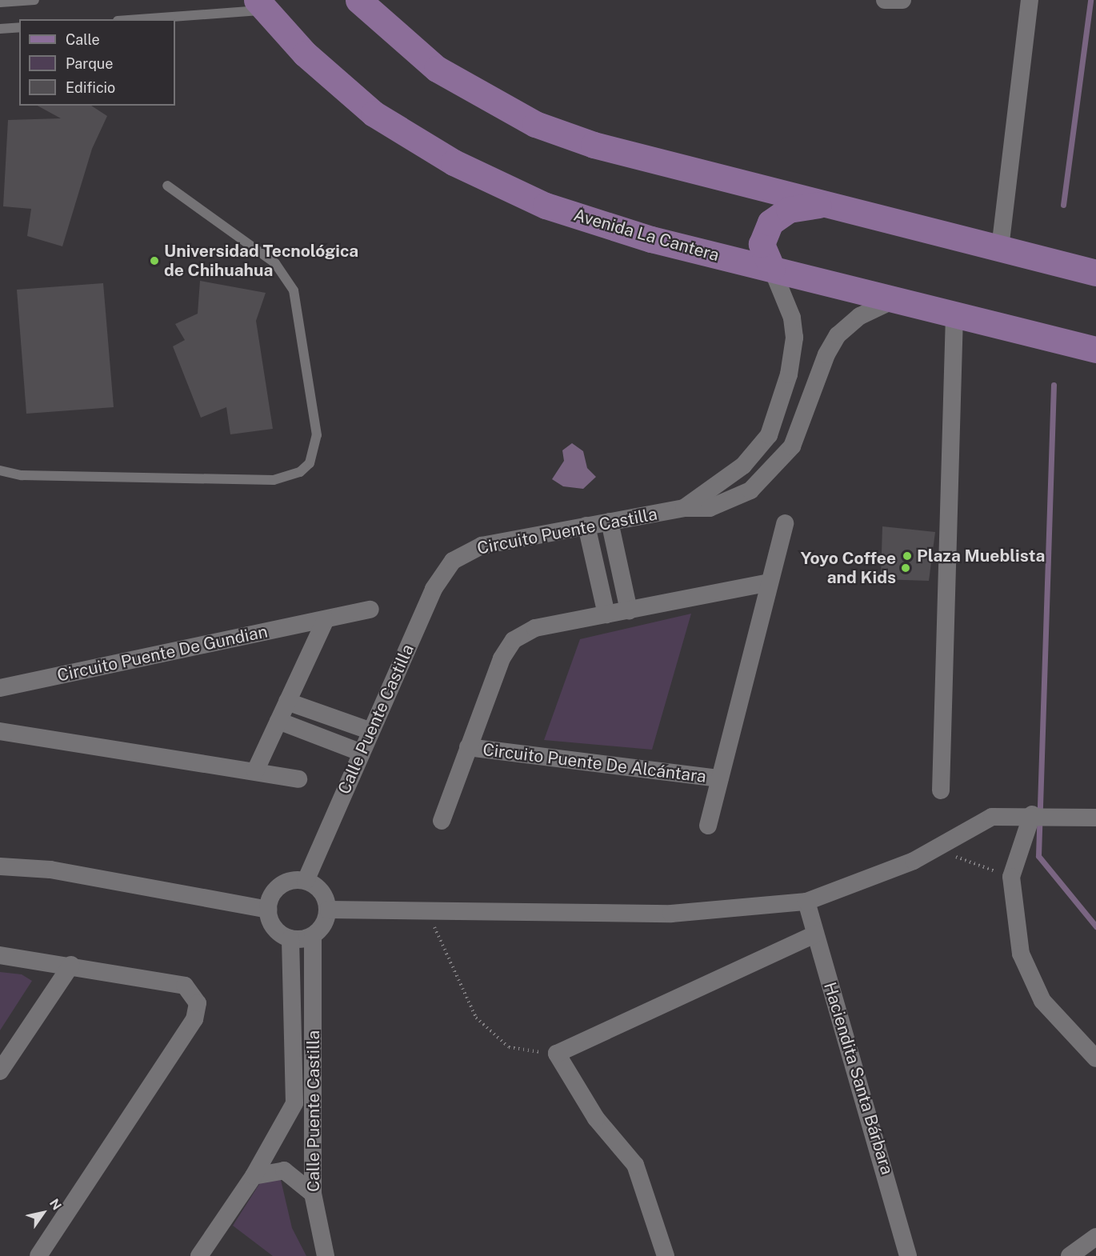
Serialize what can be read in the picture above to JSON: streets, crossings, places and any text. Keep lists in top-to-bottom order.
{
  "streets": {
    "main road": ["Avenida La Cantera"],
    "street": [
      "Circuito Puente Castilla",
      "Circuito Puente De Gundian",
      "Calle Puente Castilla",
      "Circuito Puente De Alcántara",
      "Haciendita Santa Bárbara"
    ]
  },
  "crossings": [
    ["Avenida La Cantera", "Circuito Puente Castilla"],
    ["Circuito Puente Castilla", "Calle Puente Castilla"]
  ],
  "places": ["Universidad Tecnológica de Chihuahua", "Plaza Mueblista", "Yoyo Coffee and Kids"],
  "legend": ["Calle", "Parque", "Edificio"],
  "north": "top right"
}
